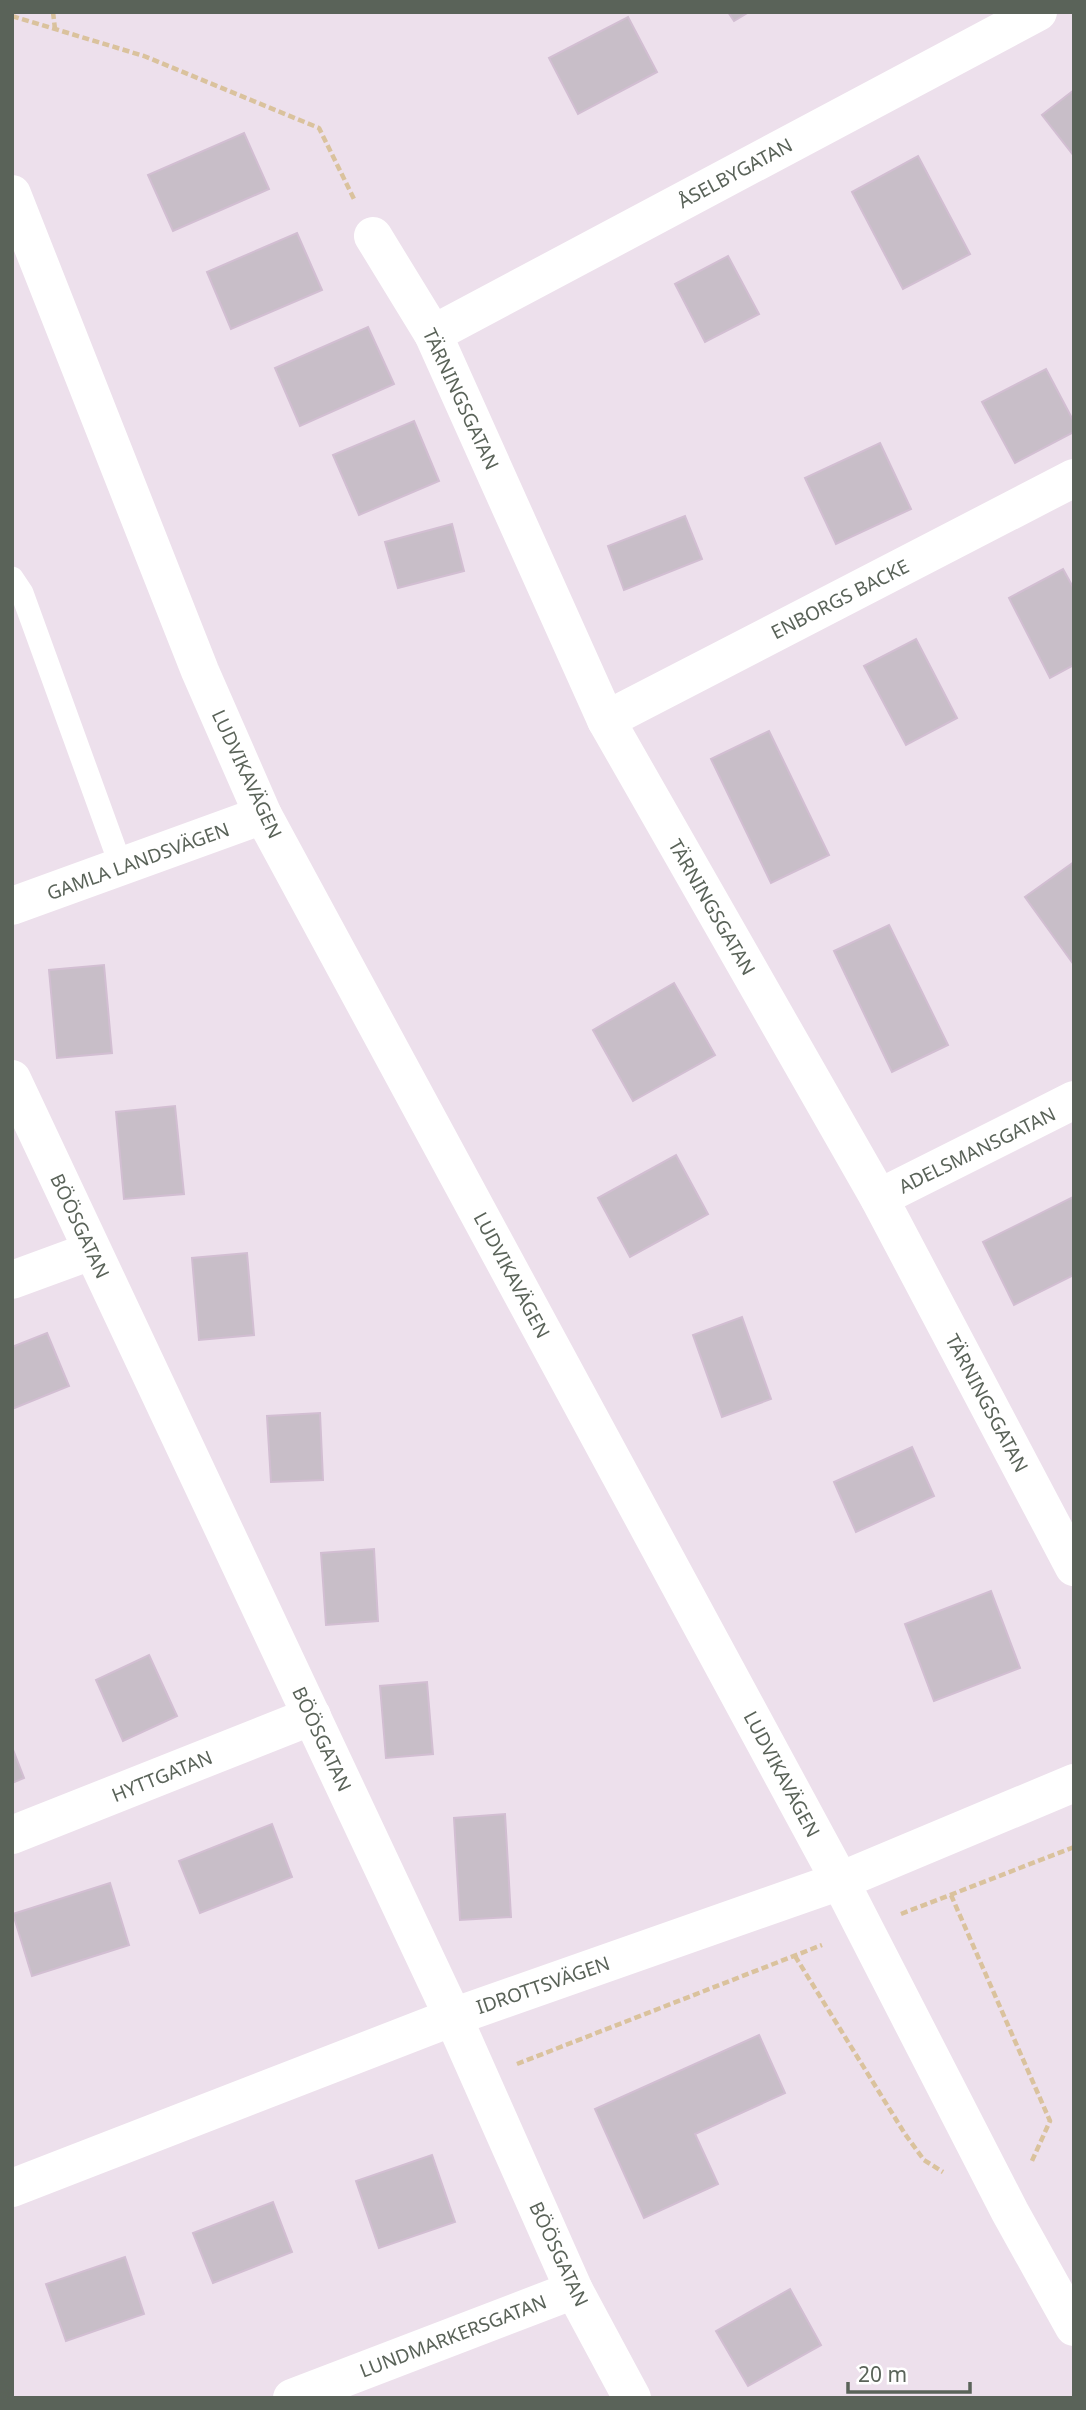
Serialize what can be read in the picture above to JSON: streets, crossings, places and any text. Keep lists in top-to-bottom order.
{
  "streets": {
    "street": [
      "ÅSELBYGATAN",
      "TÄRNINGSGATAN",
      "ENBORGS BACKE",
      "LUDVIKAVÄGEN",
      "GAMLA LANDSVÄGEN",
      "ADELSMANSGATAN",
      "BÖÖSGATAN",
      "HYTTGATAN",
      "IDROTTSVÄGEN",
      "LUNDMARKERSGATAN"
    ]
  },
  "crossings": [
    ["ÅSELBYGATAN", "TÄRNINGSGATAN"],
    ["TÄRNINGSGATAN", "ENBORGS BACKE"],
    ["TÄRNINGSGATAN", "ADELSMANSGATAN"],
    ["LUDVIKAVÄGEN", "GAMLA LANDSVÄGEN"],
    ["LUDVIKAVÄGEN", "IDROTTSVÄGEN"],
    ["BÖÖSGATAN", "HYTTGATAN"],
    ["BÖÖSGATAN", "IDROTTSVÄGEN"],
    ["BÖÖSGATAN", "LUNDMARKERSGATAN"]
  ],
  "scale_bar": "20 m"
}
